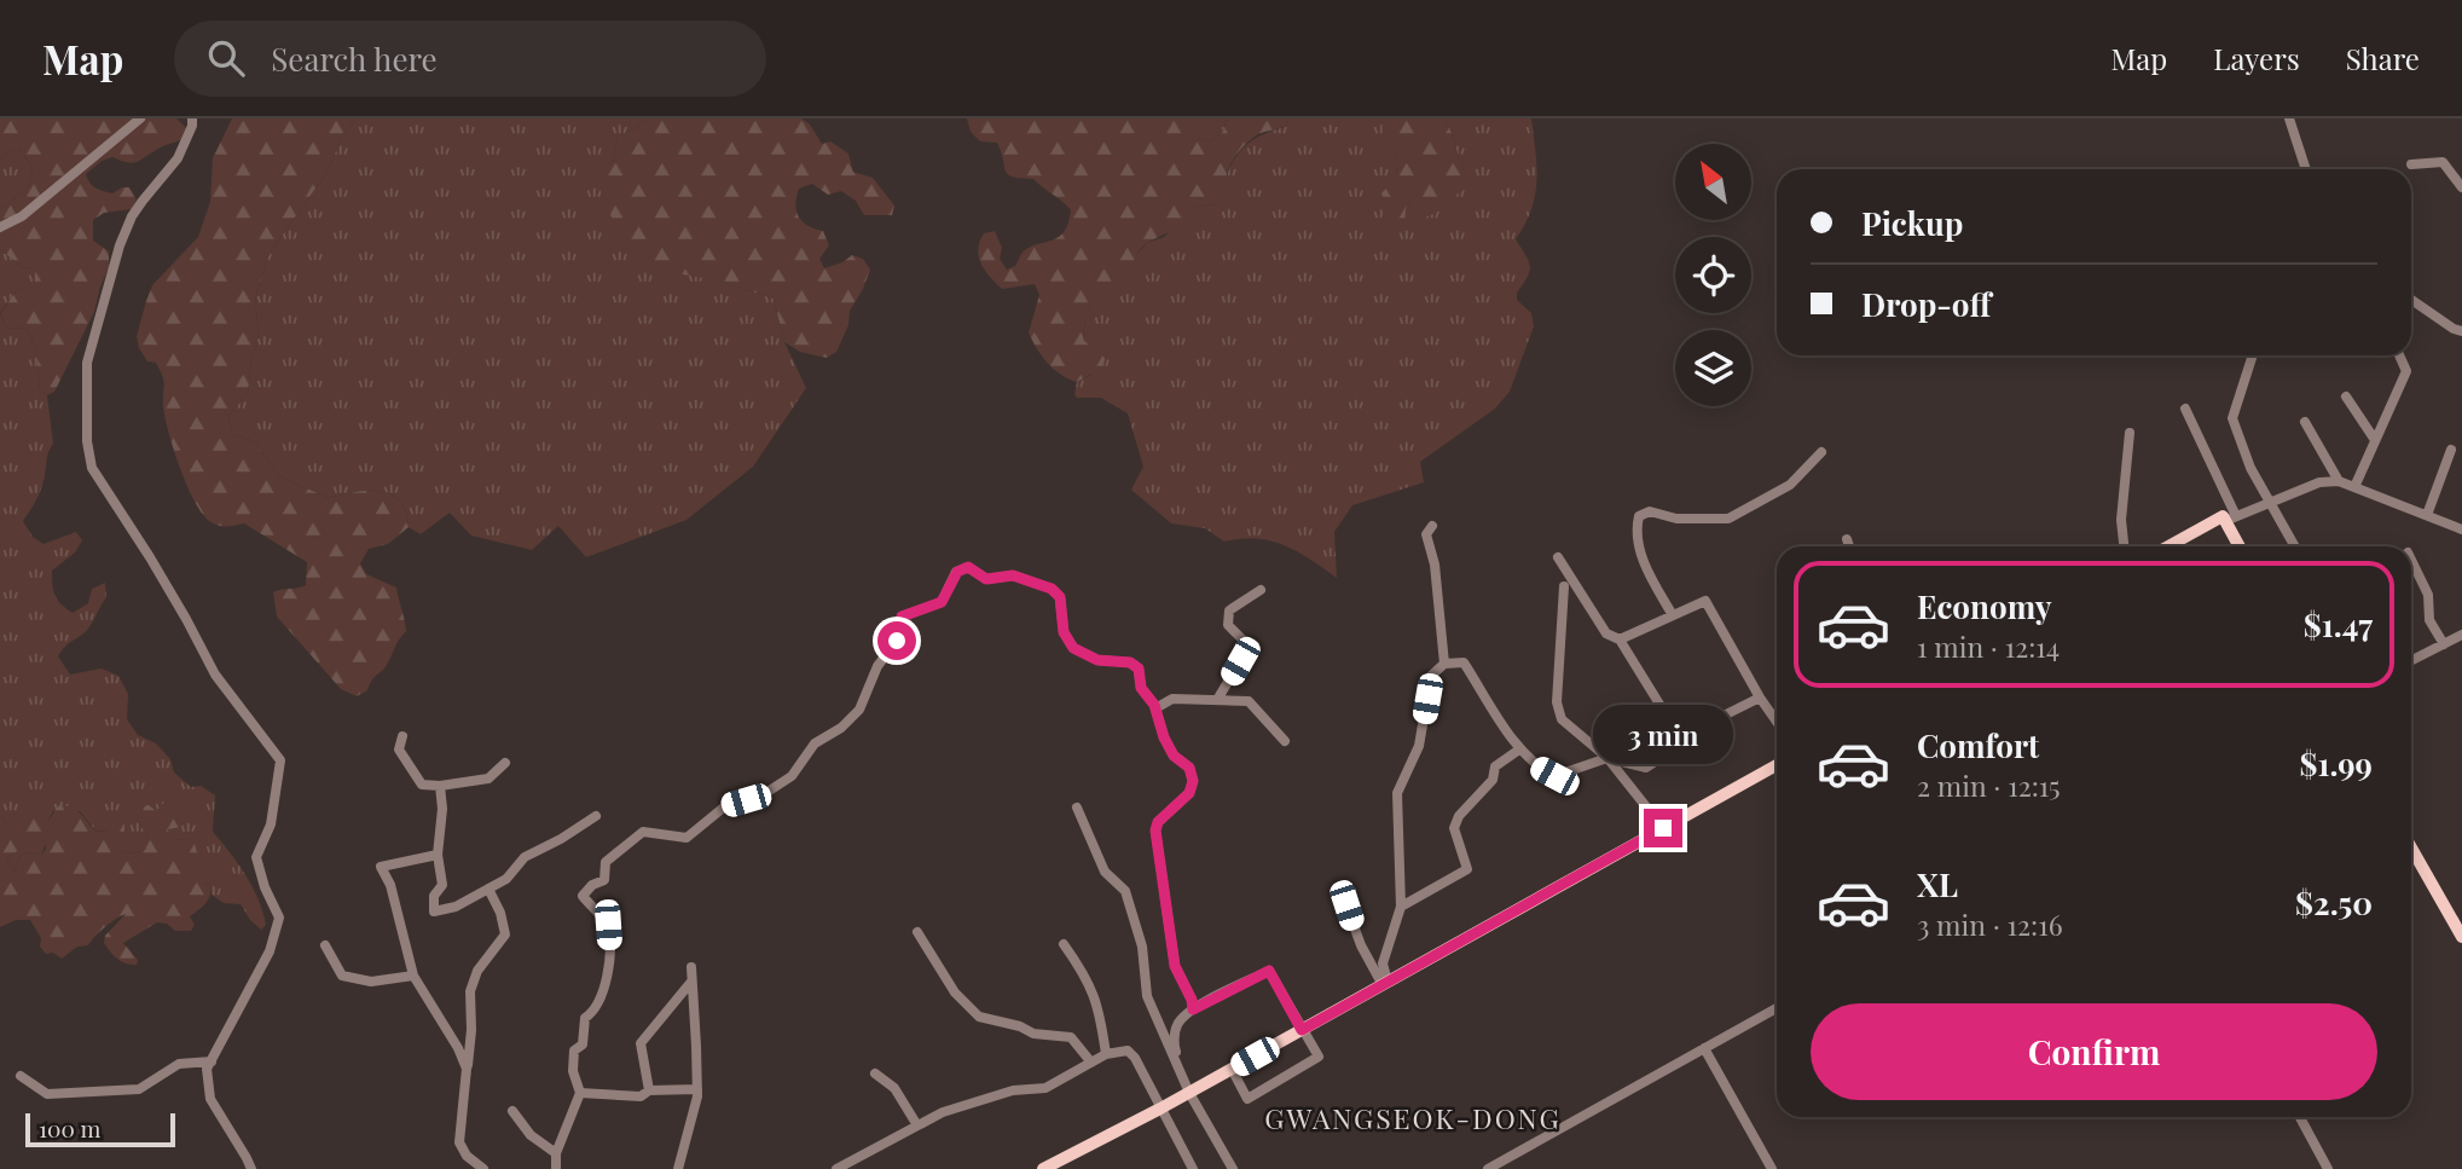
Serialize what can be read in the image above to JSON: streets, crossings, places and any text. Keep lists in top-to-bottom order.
{
  "districts": ["GWANGSEOK-DONG"],
  "scale_bar": "100 m",
  "north": "top left",
  "page": {
    "header": "Map",
    "search": "Search here",
    "nav": ["Map", "Layers", "Share"],
    "banner": ["Pickup", "Drop-off"],
    "list": [
      {
        "name": "Economy",
        "note": "1 min · 12:14",
        "value": "$1.47"
      },
      {
        "name": "Comfort",
        "note": "2 min · 12:15",
        "value": "$1.99"
      },
      {
        "name": "XL",
        "note": "3 min · 12:16",
        "value": "$2.50"
      }
    ],
    "bubble": "3 min",
    "buttons": "Confirm",
    "scale": "100 m"
  }
}
